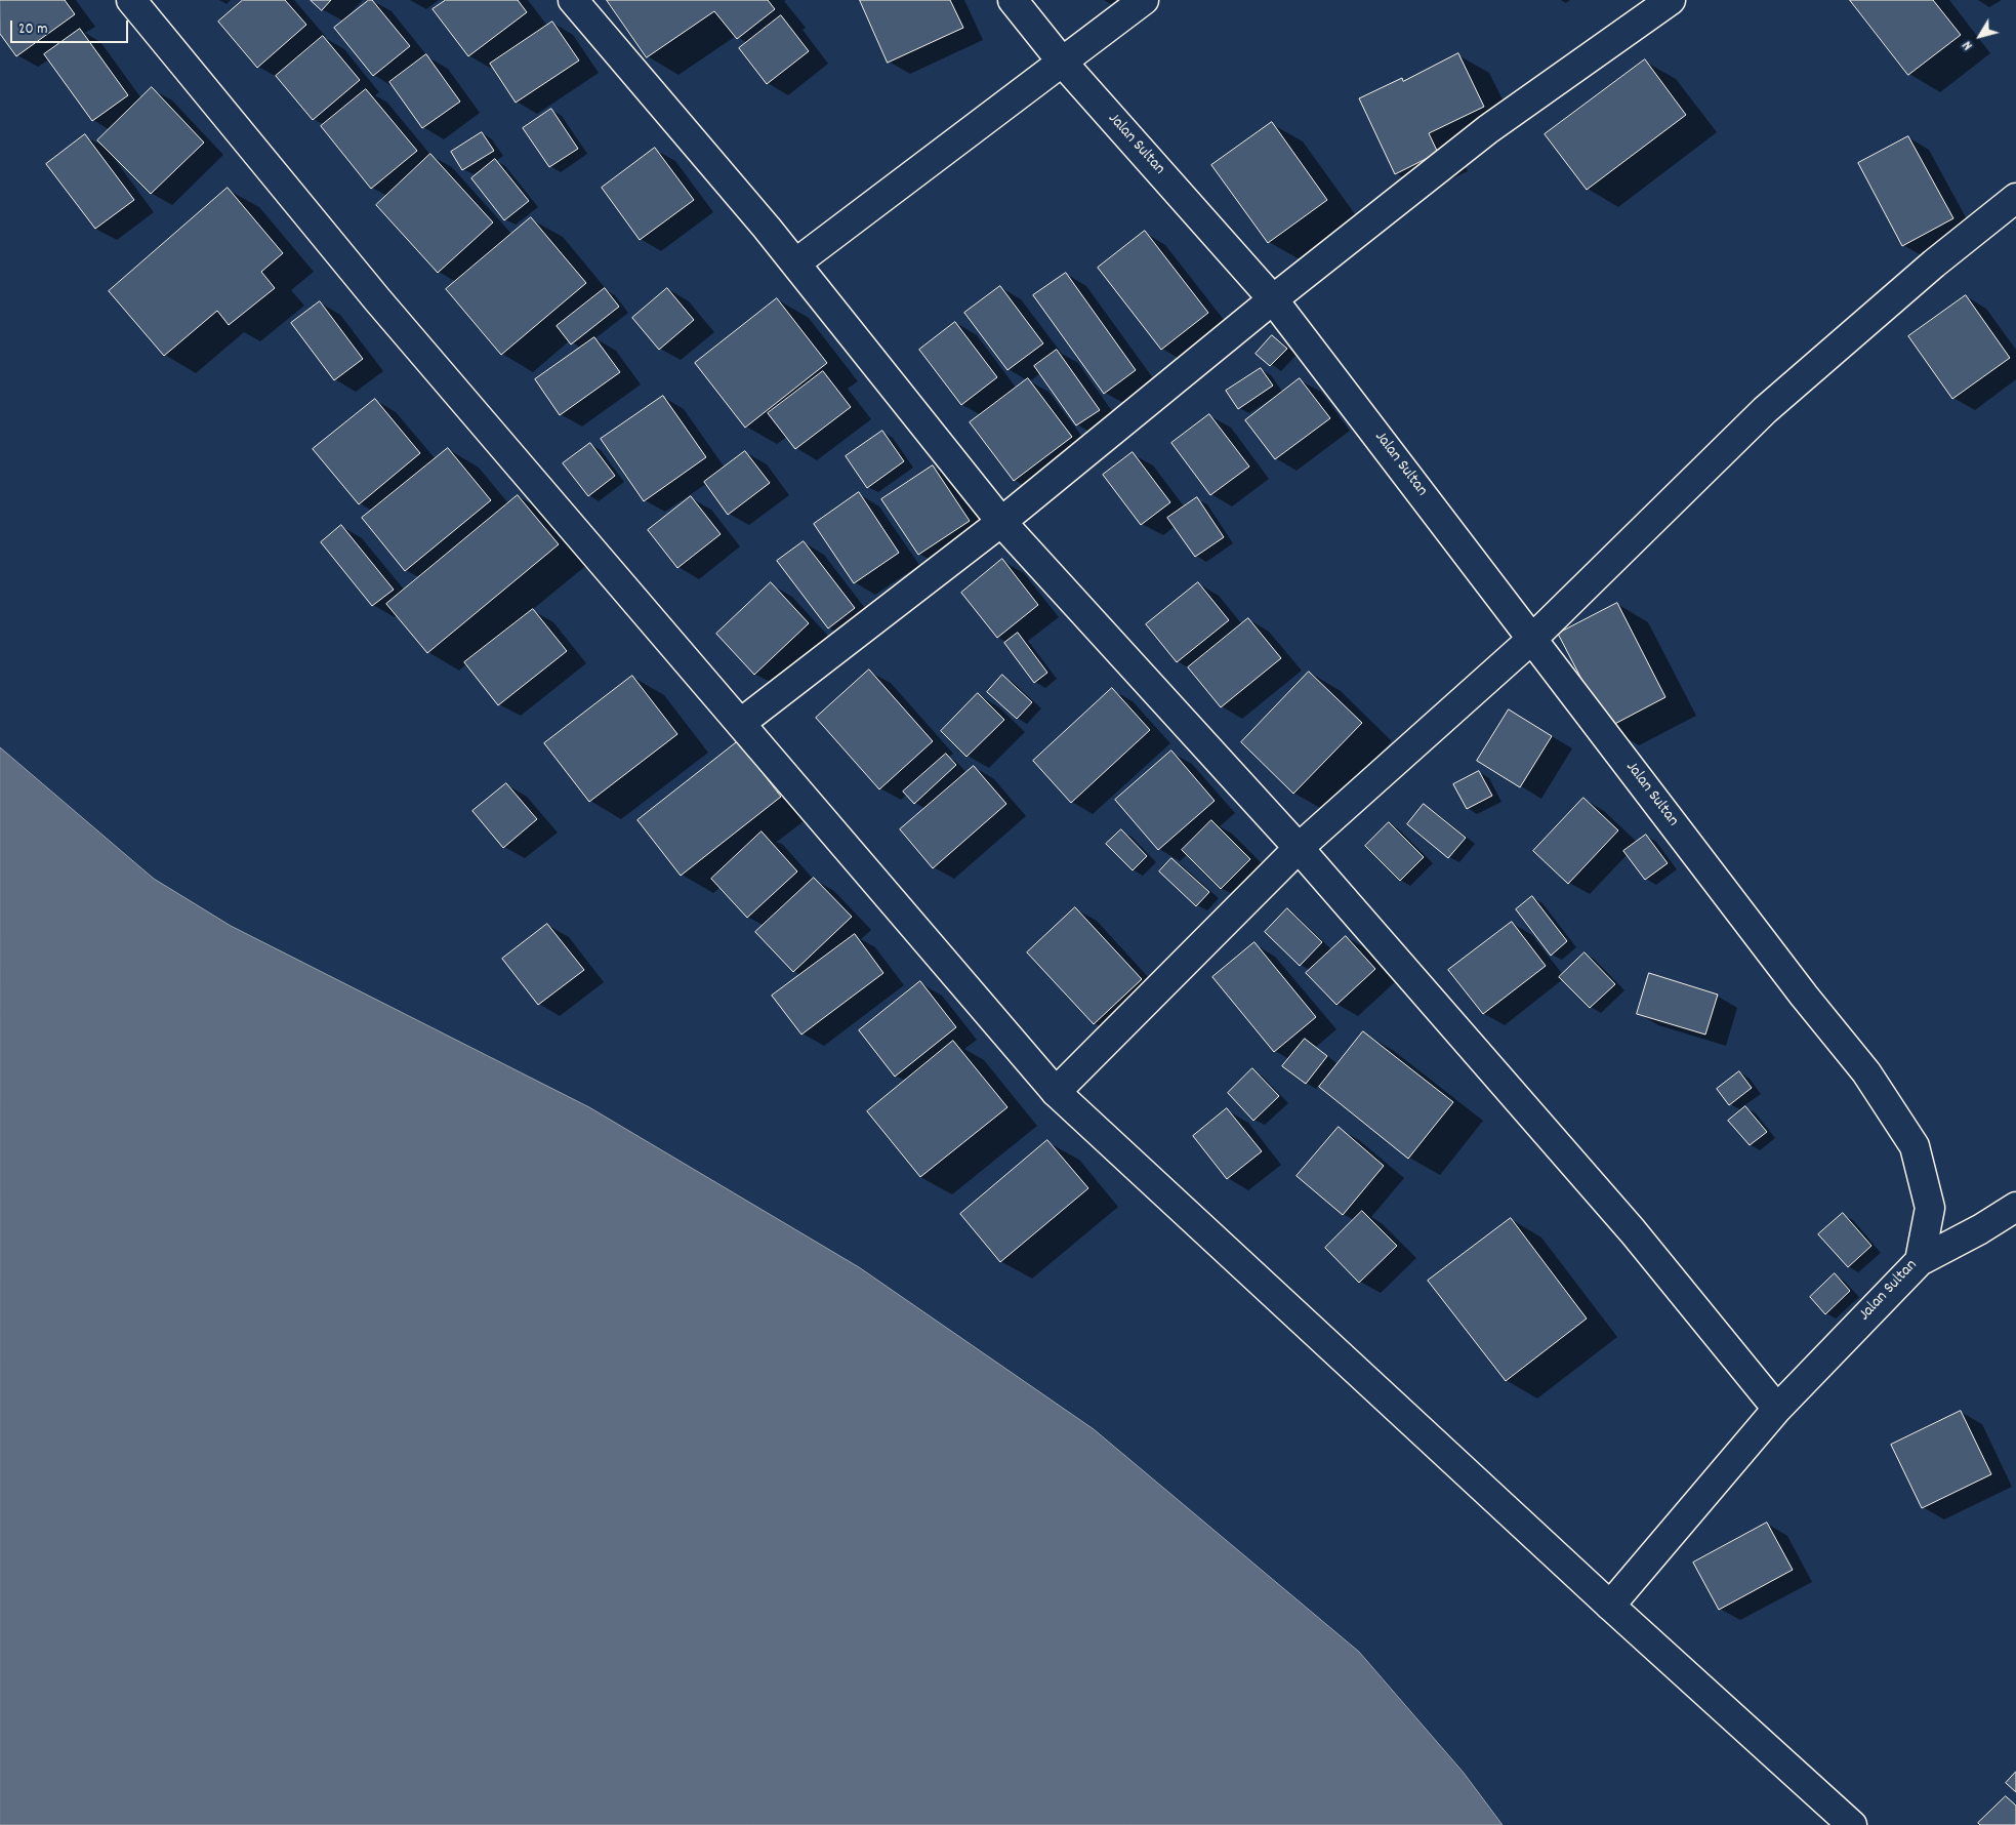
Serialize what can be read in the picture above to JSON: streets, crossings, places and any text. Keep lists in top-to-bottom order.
{
  "streets": {
    "street": ["Jalan Sultan"]
  },
  "scale_bar": "20 m",
  "north": "bottom left"
}
